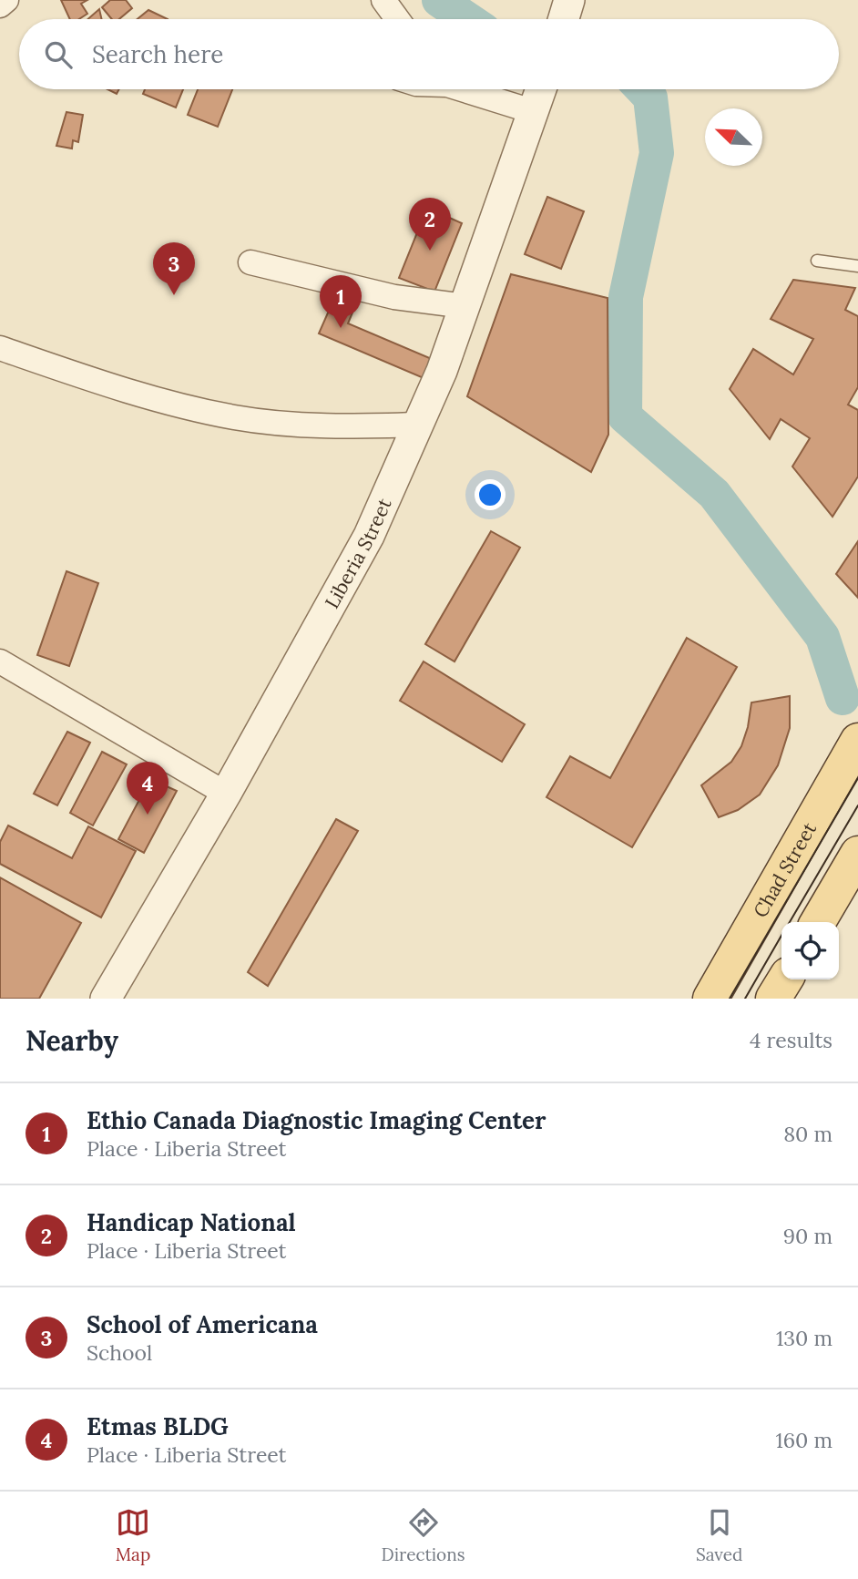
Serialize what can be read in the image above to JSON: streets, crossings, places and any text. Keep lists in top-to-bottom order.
{
  "streets": {
    "main road": ["Chad Street"],
    "street": ["Liberia Street"]
  },
  "north": "top left",
  "page": {
    "search": "Search here",
    "pins": [
      "2",
      "3",
      "1",
      "4"
    ],
    "heading": ["Nearby", "4 results"],
    "list": [
      {
        "mark": "1",
        "name": "Ethio Canada Diagnostic Imaging Center",
        "note": "Place · Liberia Street",
        "value": "80 m"
      },
      {
        "mark": "2",
        "name": "Handicap National",
        "note": "Place · Liberia Street",
        "value": "90 m"
      },
      {
        "mark": "3",
        "name": "School of Americana",
        "note": "School",
        "value": "130 m"
      },
      {
        "mark": "4",
        "name": "Etmas BLDG",
        "note": "Place · Liberia Street",
        "value": "160 m"
      }
    ],
    "nav": ["Map", "Directions", "Saved"]
  }
}
